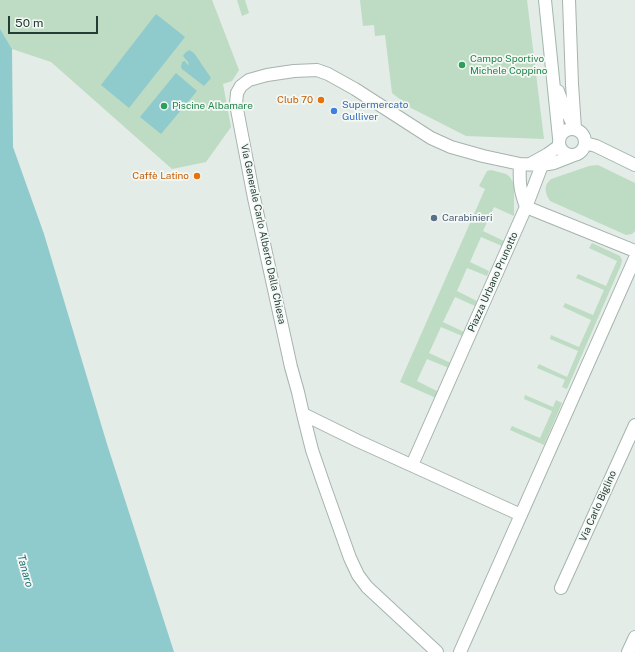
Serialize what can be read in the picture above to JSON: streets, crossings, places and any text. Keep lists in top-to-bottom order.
{
  "streets": {
    "street": ["Via Generale Carlo Alberto Dalla Chiesa", "Piazza Urbano Prunotto", "Via Carlo Biglino"]
  },
  "crossings": [
    ["Via Generale Carlo Alberto Dalla Chiesa", "Piazza Urbano Prunotto"]
  ],
  "water": ["Tanaro"],
  "places": [
    "Campo Sportivo Michele Coppino",
    "Club 70",
    "Piscine Albamare",
    "Supermercato Gulliver",
    "Caffè Latino",
    "Carabinieri"
  ],
  "scale_bar": "50 m"
}
